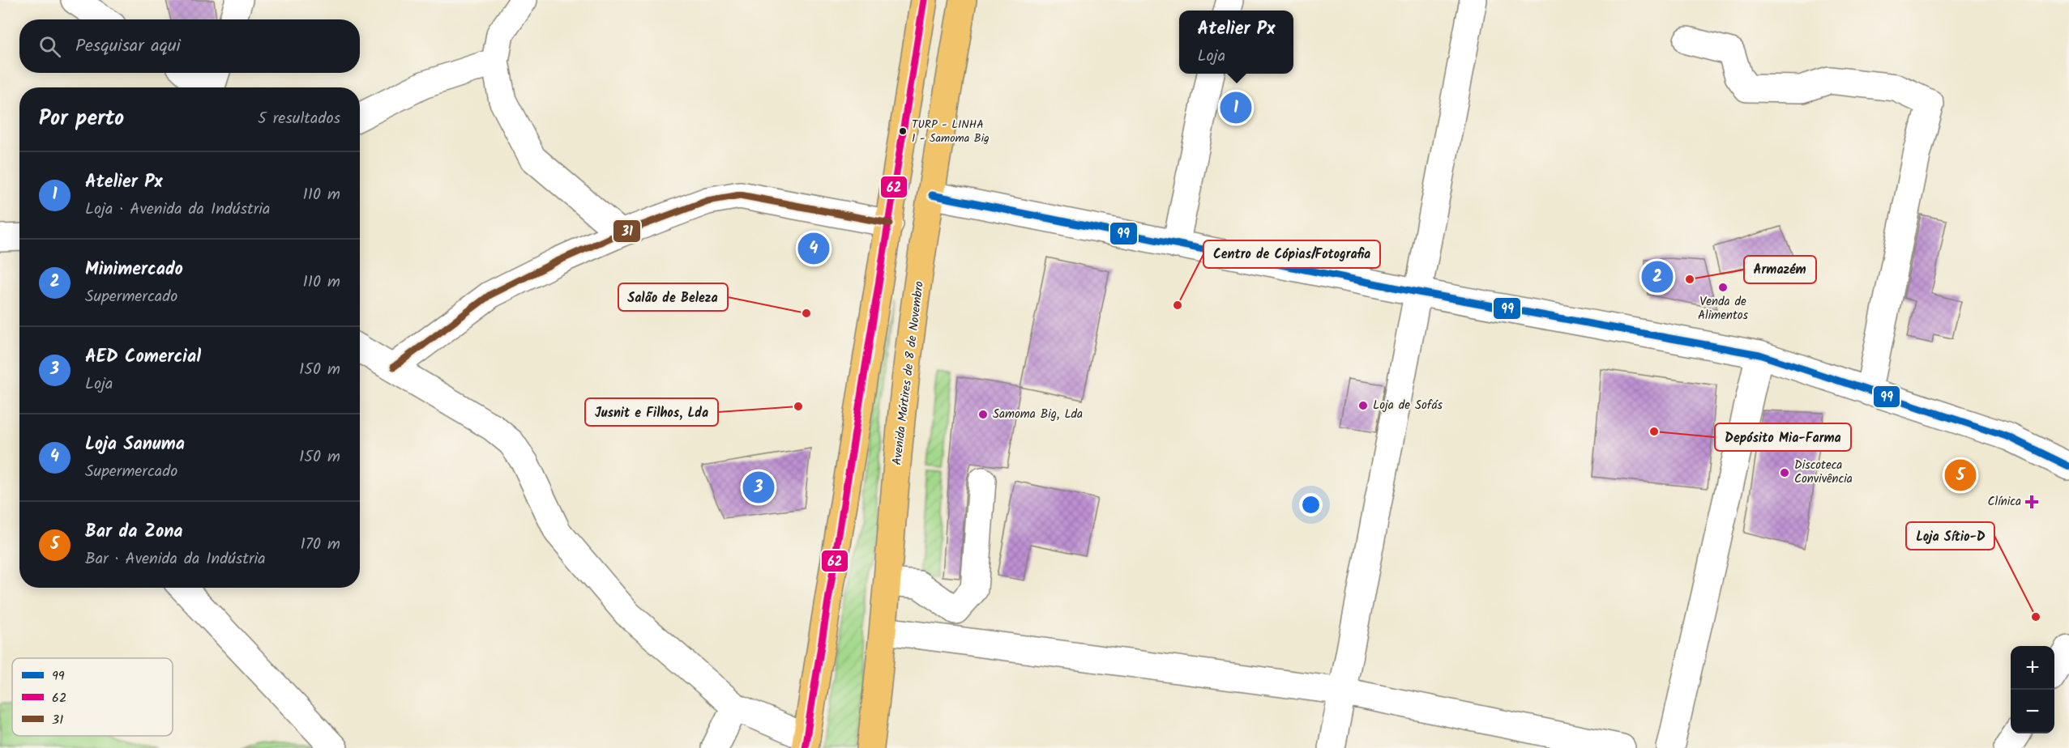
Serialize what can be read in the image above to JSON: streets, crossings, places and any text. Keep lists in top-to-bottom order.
{
  "streets": {
    "main road": ["Avenida Mártires de 8 de Novembro"]
  },
  "places": {
    "other": [
      "TURP - LINHA 1 - Samoma Big",
      "Armazém",
      "Venda de Alimentos",
      "Centro de Cópias/Fotografia",
      "Salão de Beleza",
      "Loja de Sofás",
      "Jusnit e Filhos, Lda",
      "Samoma Big, Lda",
      "Depósito Mia-Farma",
      "Discoteca Convivência",
      "Loja Sítio-D"
    ],
    "health": ["Clínica"]
  },
  "lines": ["transit line 62", "transit line 99", "transit line 31"],
  "legend": ["99", "62", "31"],
  "page": {
    "popup": ["Atelier Px", "Loja"],
    "search": "Pesquisar aqui",
    "heading": ["Por perto", "5 resultados"],
    "pins": [
      "1",
      "4",
      "2",
      "5",
      "3"
    ],
    "list": [
      {
        "mark": "1",
        "name": "Atelier Px",
        "note": "Loja · Avenida da Indústria",
        "value": "110 m"
      },
      {
        "mark": "2",
        "name": "Minimercado",
        "note": "Supermercado",
        "value": "110 m"
      },
      {
        "mark": "3",
        "name": "AED Comercial",
        "note": "Loja",
        "value": "150 m"
      },
      {
        "mark": "4",
        "name": "Loja Sanuma",
        "note": "Supermercado",
        "value": "150 m"
      },
      {
        "mark": "5",
        "name": "Bar da Zona",
        "note": "Bar · Avenida da Indústria",
        "value": "170 m"
      }
    ],
    "map_buttons": ["+", "−"]
  }
}
